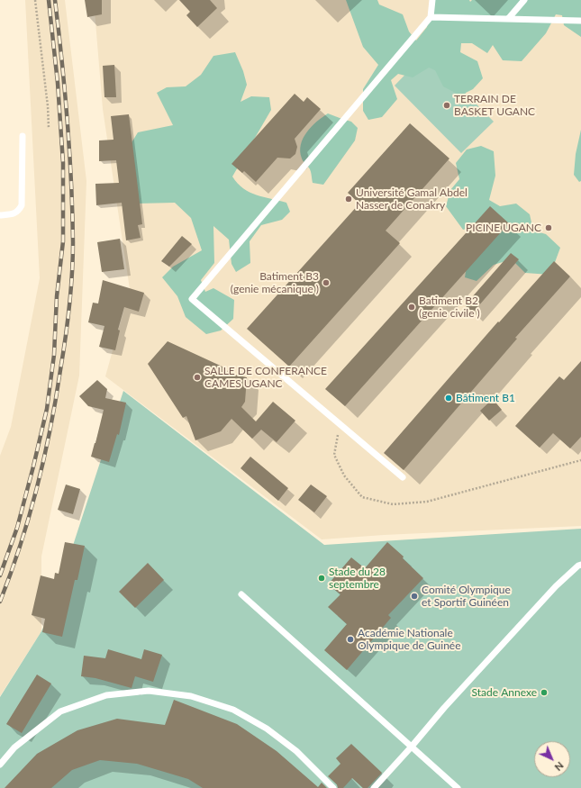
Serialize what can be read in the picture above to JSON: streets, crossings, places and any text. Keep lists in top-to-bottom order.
{
  "places": [
    "TERRAIN DE BASKET UGANC",
    "Université Gamal Abdel Nasser de Conakry",
    "PICINE UGANC",
    "Batiment B3 (genie mécanique )",
    "Batiment B2 (genie civile )",
    "SALLE DE CONFERANCE CAMES UGANC",
    "Bâtiment B1",
    "Stade du 28 septembre",
    "Comité Olympique et Sportif Guinéen",
    "Académie Nationale Olympique de Guinée",
    "Stade Annexe"
  ],
  "north": "bottom right"
}
